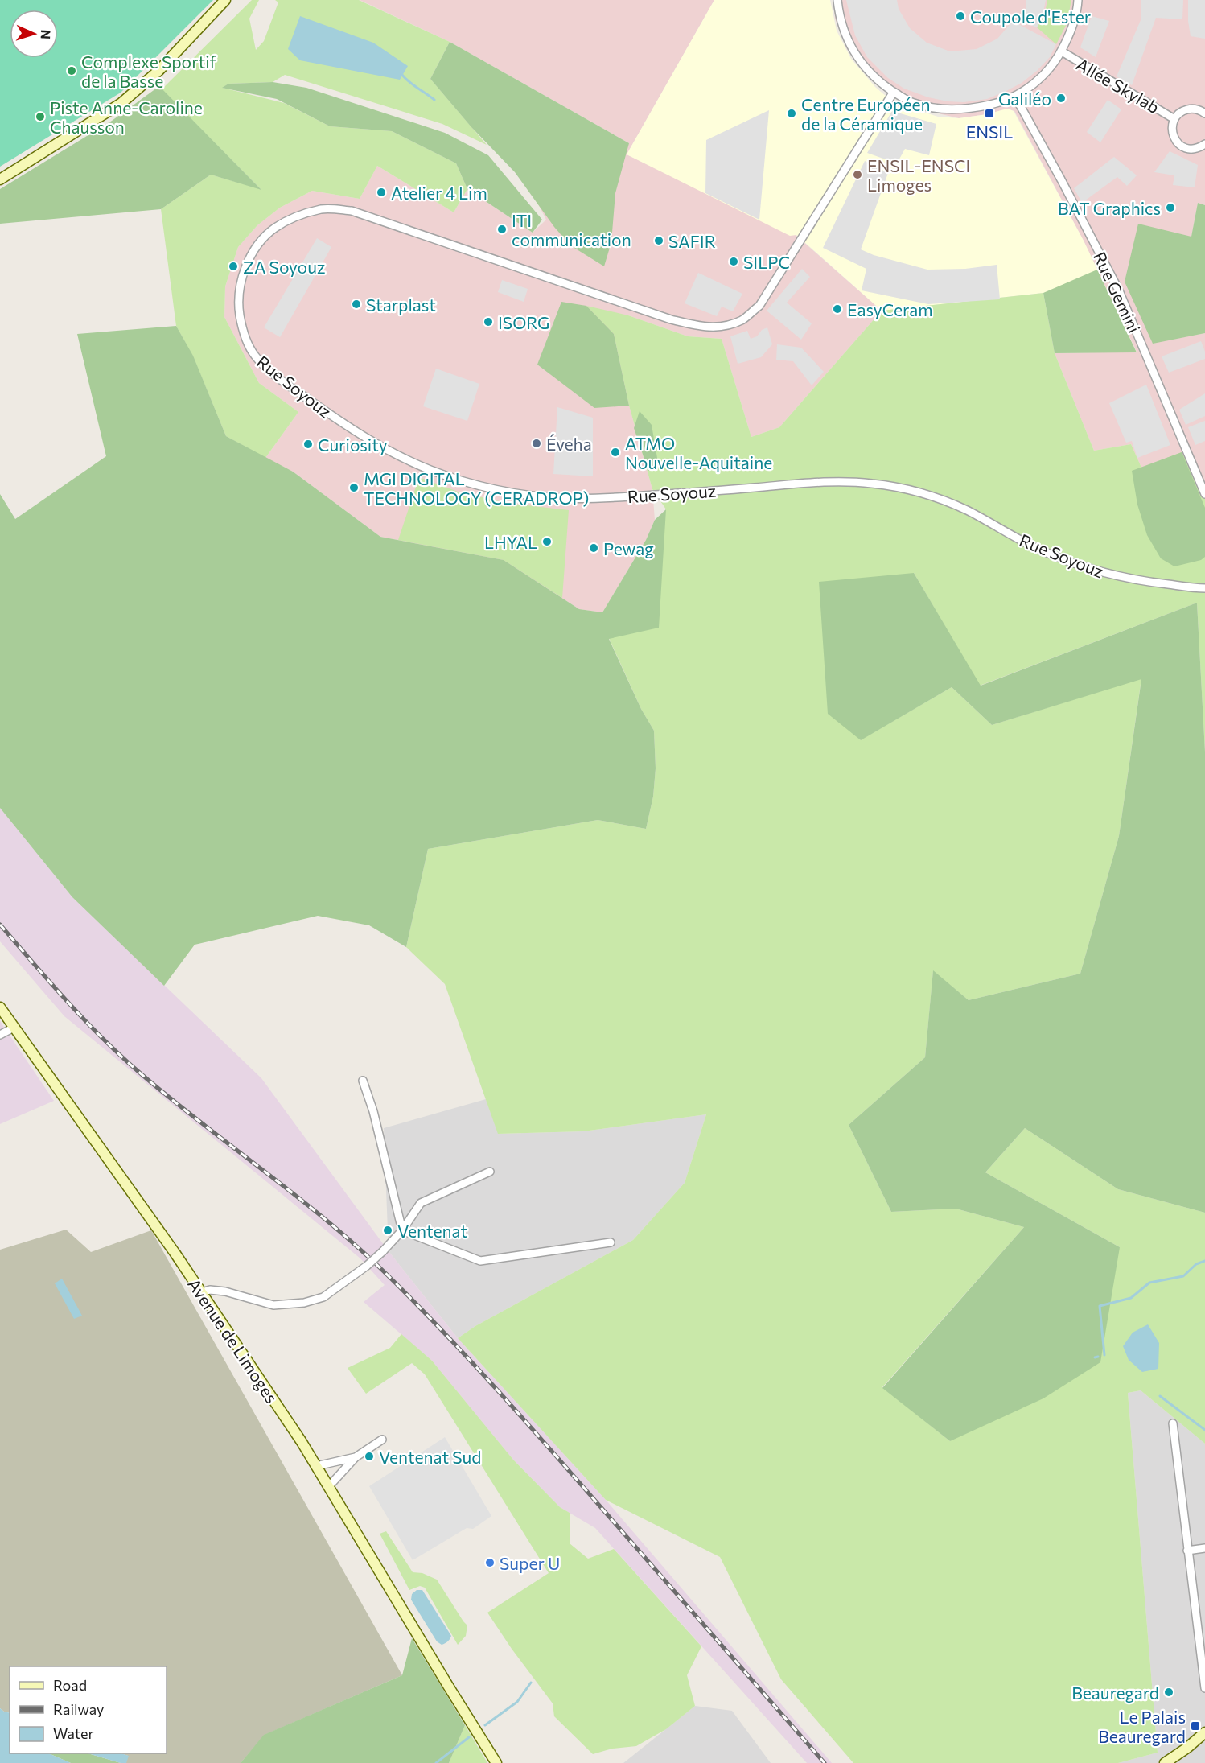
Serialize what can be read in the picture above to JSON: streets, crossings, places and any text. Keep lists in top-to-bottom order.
{
  "streets": {
    "main road": ["Avenue de Limoges"],
    "street": ["Allée Skylab", "Rue Gemini", "Rue Soyouz"]
  },
  "places": {
    "other": [
      "Coupole d'Ester",
      "Complexe Sportif de la Basse",
      "Galiléo",
      "Centre Européen de la Céramique",
      "Piste Anne-Caroline Chausson",
      "ENSIL-ENSCI Limoges",
      "Atelier 4 Lim",
      "BAT Graphics",
      "ITI communication",
      "SAFIR",
      "SILPC",
      "ZA Soyouz",
      "Starplast",
      "EasyCeram",
      "ISORG",
      "Éveha",
      "Curiosity",
      "ATMO Nouvelle-Aquitaine",
      "MGI DIGITAL TECHNOLOGY (CERADROP)",
      "LHYAL",
      "Pewag",
      "Ventenat",
      "Ventenat Sud",
      "Super U",
      "Beauregard"
    ],
    "transit": ["ENSIL", "Le Palais Beauregard"]
  },
  "legend": ["Road", "Railway", "Water"],
  "north": "right"
}
